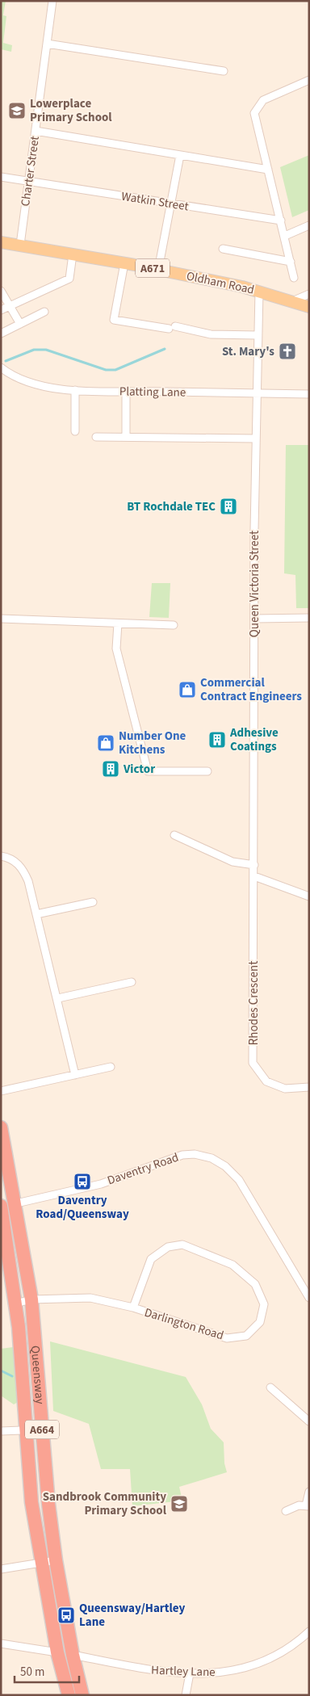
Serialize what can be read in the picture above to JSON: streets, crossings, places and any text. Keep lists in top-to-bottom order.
{
  "streets": {
    "highway": ["Queensway", "A664"],
    "main road": ["A671", "Oldham Road"],
    "street": [
      "Charter Street",
      "Watkin Street",
      "Platting Lane",
      "Queen Victoria Street",
      "Rhodes Crescent",
      "Daventry Road",
      "Darlington Road",
      "Hartley Lane"
    ]
  },
  "crossings": [
    ["Charter Street", "Watkin Street"],
    ["Charter Street", "Oldham Road"],
    ["Oldham Road", "Queen Victoria Street"],
    ["Platting Lane", "Queen Victoria Street"],
    ["Queen Victoria Street", "Rhodes Crescent"],
    ["Daventry Road", "Queensway"],
    ["Darlington Road", "Queensway"],
    ["Queensway", "Hartley Lane"]
  ],
  "places": {
    "school or university": ["Lowerplace Primary School", "Sandbrook Community Primary School"],
    "church": ["St. Mary's"],
    "building": ["BT Rochdale TEC", "Adhesive Coatings", "Victor"],
    "shop": ["Commercial Contract Engineers", "Number One Kitchens"],
    "bus stop": ["Daventry Road/Queensway", "Queensway/Hartley Lane"]
  },
  "scale_bar": "50 m"
}
